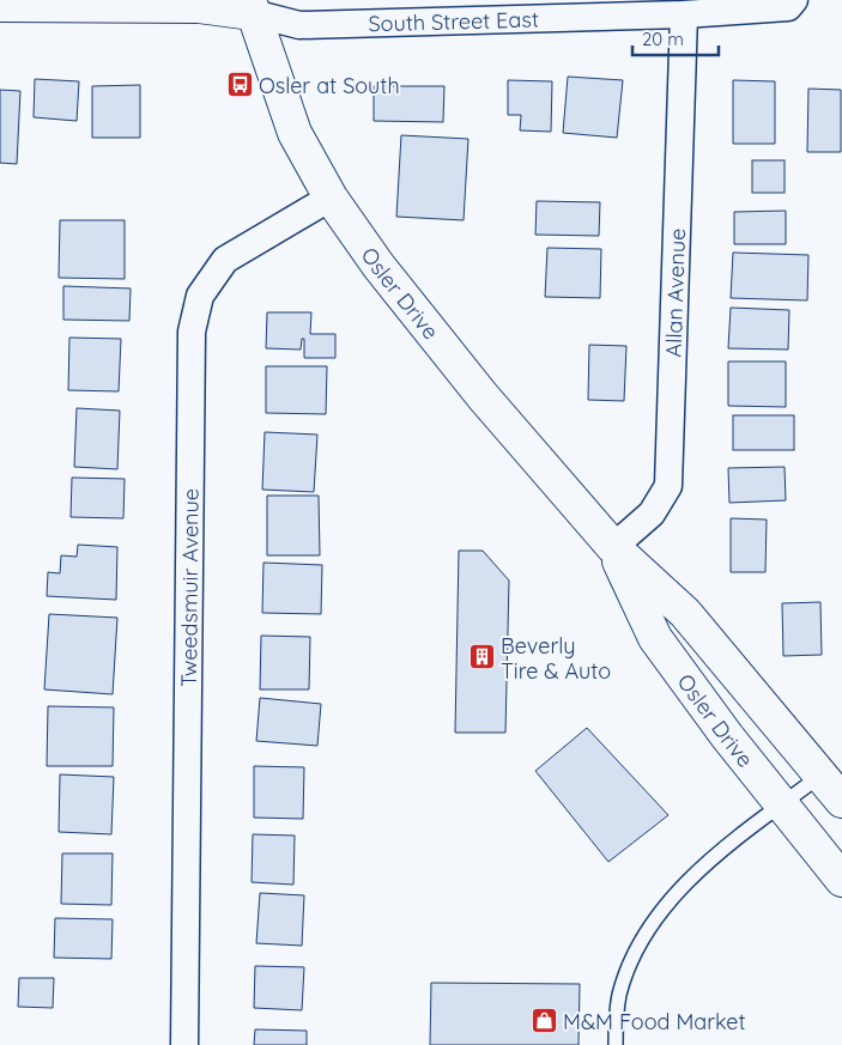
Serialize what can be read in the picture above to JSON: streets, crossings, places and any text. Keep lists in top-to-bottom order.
{
  "streets": {
    "main road": ["Osler Drive"],
    "street": ["South Street East", "Allan Avenue", "Tweedsmuir Avenue"]
  },
  "crossings": [
    ["South Street East", "Osler Drive"],
    ["South Street East", "Allan Avenue"],
    ["Osler Drive", "Allan Avenue"],
    ["Osler Drive", "Tweedsmuir Avenue"]
  ],
  "places": {
    "bus stop": ["Osler at South"],
    "building": ["Beverly Tire & Auto"],
    "shop": ["M&M Food Market"]
  },
  "scale_bar": "20 m"
}
